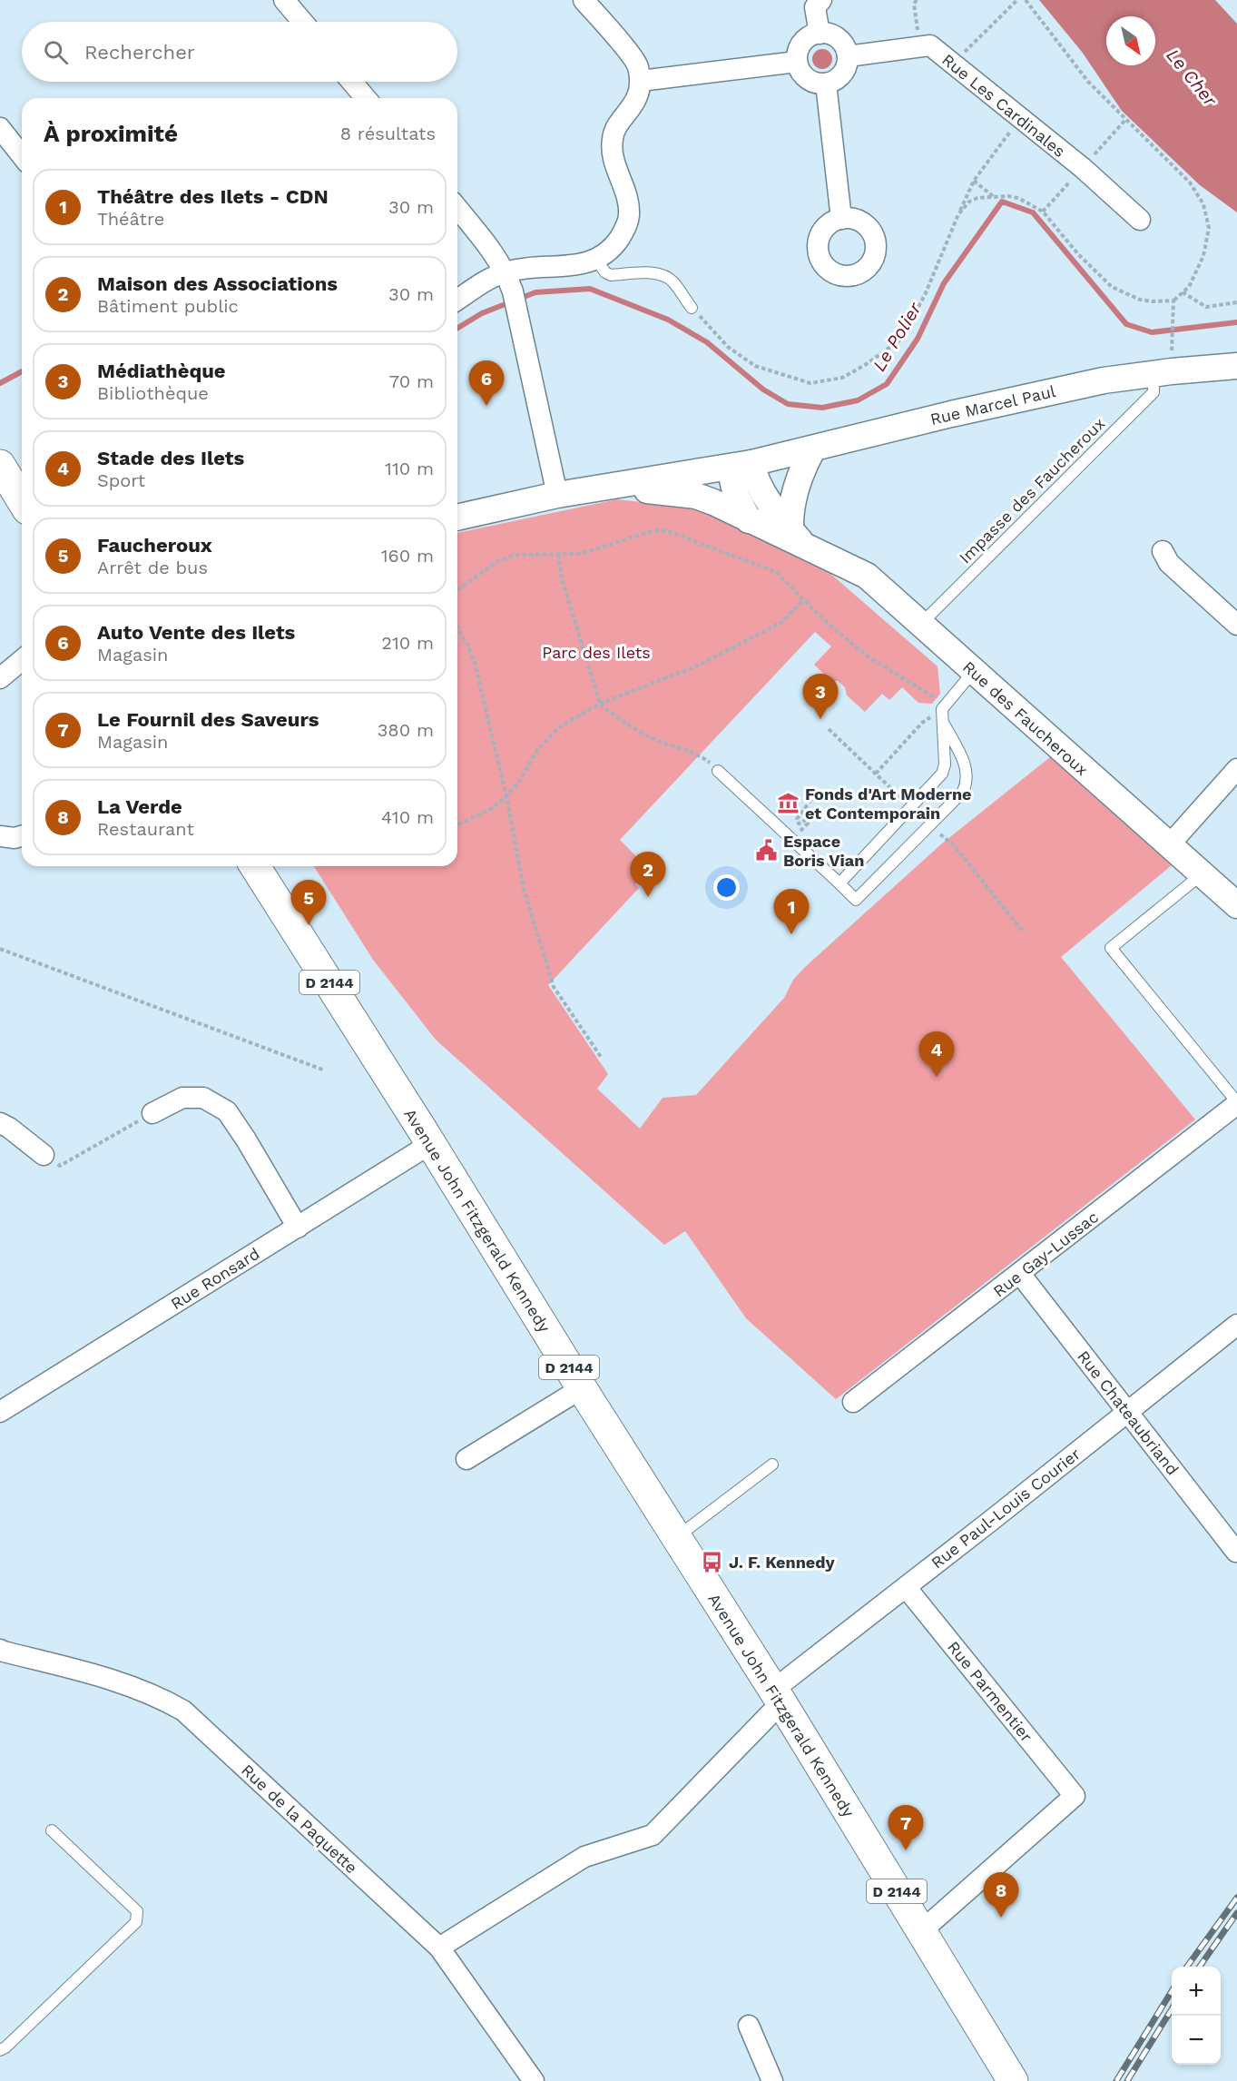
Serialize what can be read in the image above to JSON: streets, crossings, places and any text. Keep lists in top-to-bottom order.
{
  "streets": {
    "main road": ["D 2144", "Avenue John Fitzgerald Kennedy"],
    "street": [
      "Rue Les Cardinales",
      "Rue Marcel Paul",
      "Rue des Faucheroux",
      "Rue Gay-Lussac",
      "Rue Ronsard",
      "Rue Chateaubriand",
      "Rue Paul-Louis Courier",
      "Rue Parmentier",
      "Rue de la Paquette"
    ],
    "lane": ["Impasse des Faucheroux"]
  },
  "crossings": [
    ["Rue Marcel Paul", "Impasse des Faucheroux"],
    ["Rue Marcel Paul", "Rue des Faucheroux"],
    ["Impasse des Faucheroux", "Rue des Faucheroux"],
    ["Avenue John Fitzgerald Kennedy", "Rue Ronsard"],
    ["Avenue John Fitzgerald Kennedy", "Rue Paul-Louis Courier"],
    ["Avenue John Fitzgerald Kennedy", "Rue Parmentier"],
    ["Rue Gay-Lussac", "Rue Chateaubriand"],
    ["Rue Chateaubriand", "Rue Paul-Louis Courier"],
    ["Rue Paul-Louis Courier", "Rue Parmentier"],
    ["Rue Paul-Louis Courier", "Rue de la Paquette"]
  ],
  "water": ["Le Cher", "Le Polier"],
  "parks": ["Parc des Ilets"],
  "places": {
    "museum": ["Fonds d'Art Moderne et Contemporain"],
    "public building": ["Espace Boris Vian"],
    "bus stop": ["J. F. Kennedy"]
  },
  "north": "bottom right",
  "page": {
    "search": "Rechercher",
    "heading": ["À proximité", "8 résultats"],
    "list": [
      {
        "mark": "1",
        "name": "Théâtre des Ilets - CDN",
        "note": "Théâtre",
        "value": "30 m"
      },
      {
        "mark": "2",
        "name": "Maison des Associations",
        "note": "Bâtiment public",
        "value": "30 m"
      },
      {
        "mark": "3",
        "name": "Médiathèque",
        "note": "Bibliothèque",
        "value": "70 m"
      },
      {
        "mark": "4",
        "name": "Stade des Ilets",
        "note": "Sport",
        "value": "110 m"
      },
      {
        "mark": "5",
        "name": "Faucheroux",
        "note": "Arrêt de bus",
        "value": "160 m"
      },
      {
        "mark": "6",
        "name": "Auto Vente des Ilets",
        "note": "Magasin",
        "value": "210 m"
      },
      {
        "mark": "7",
        "name": "Le Fournil des Saveurs",
        "note": "Magasin",
        "value": "380 m"
      },
      {
        "mark": "8",
        "name": "La Verde",
        "note": "Restaurant",
        "value": "410 m"
      }
    ],
    "pins": [
      "6",
      "3",
      "2",
      "5",
      "1",
      "4",
      "7",
      "8"
    ],
    "map_buttons": ["+", "−"]
  }
}
